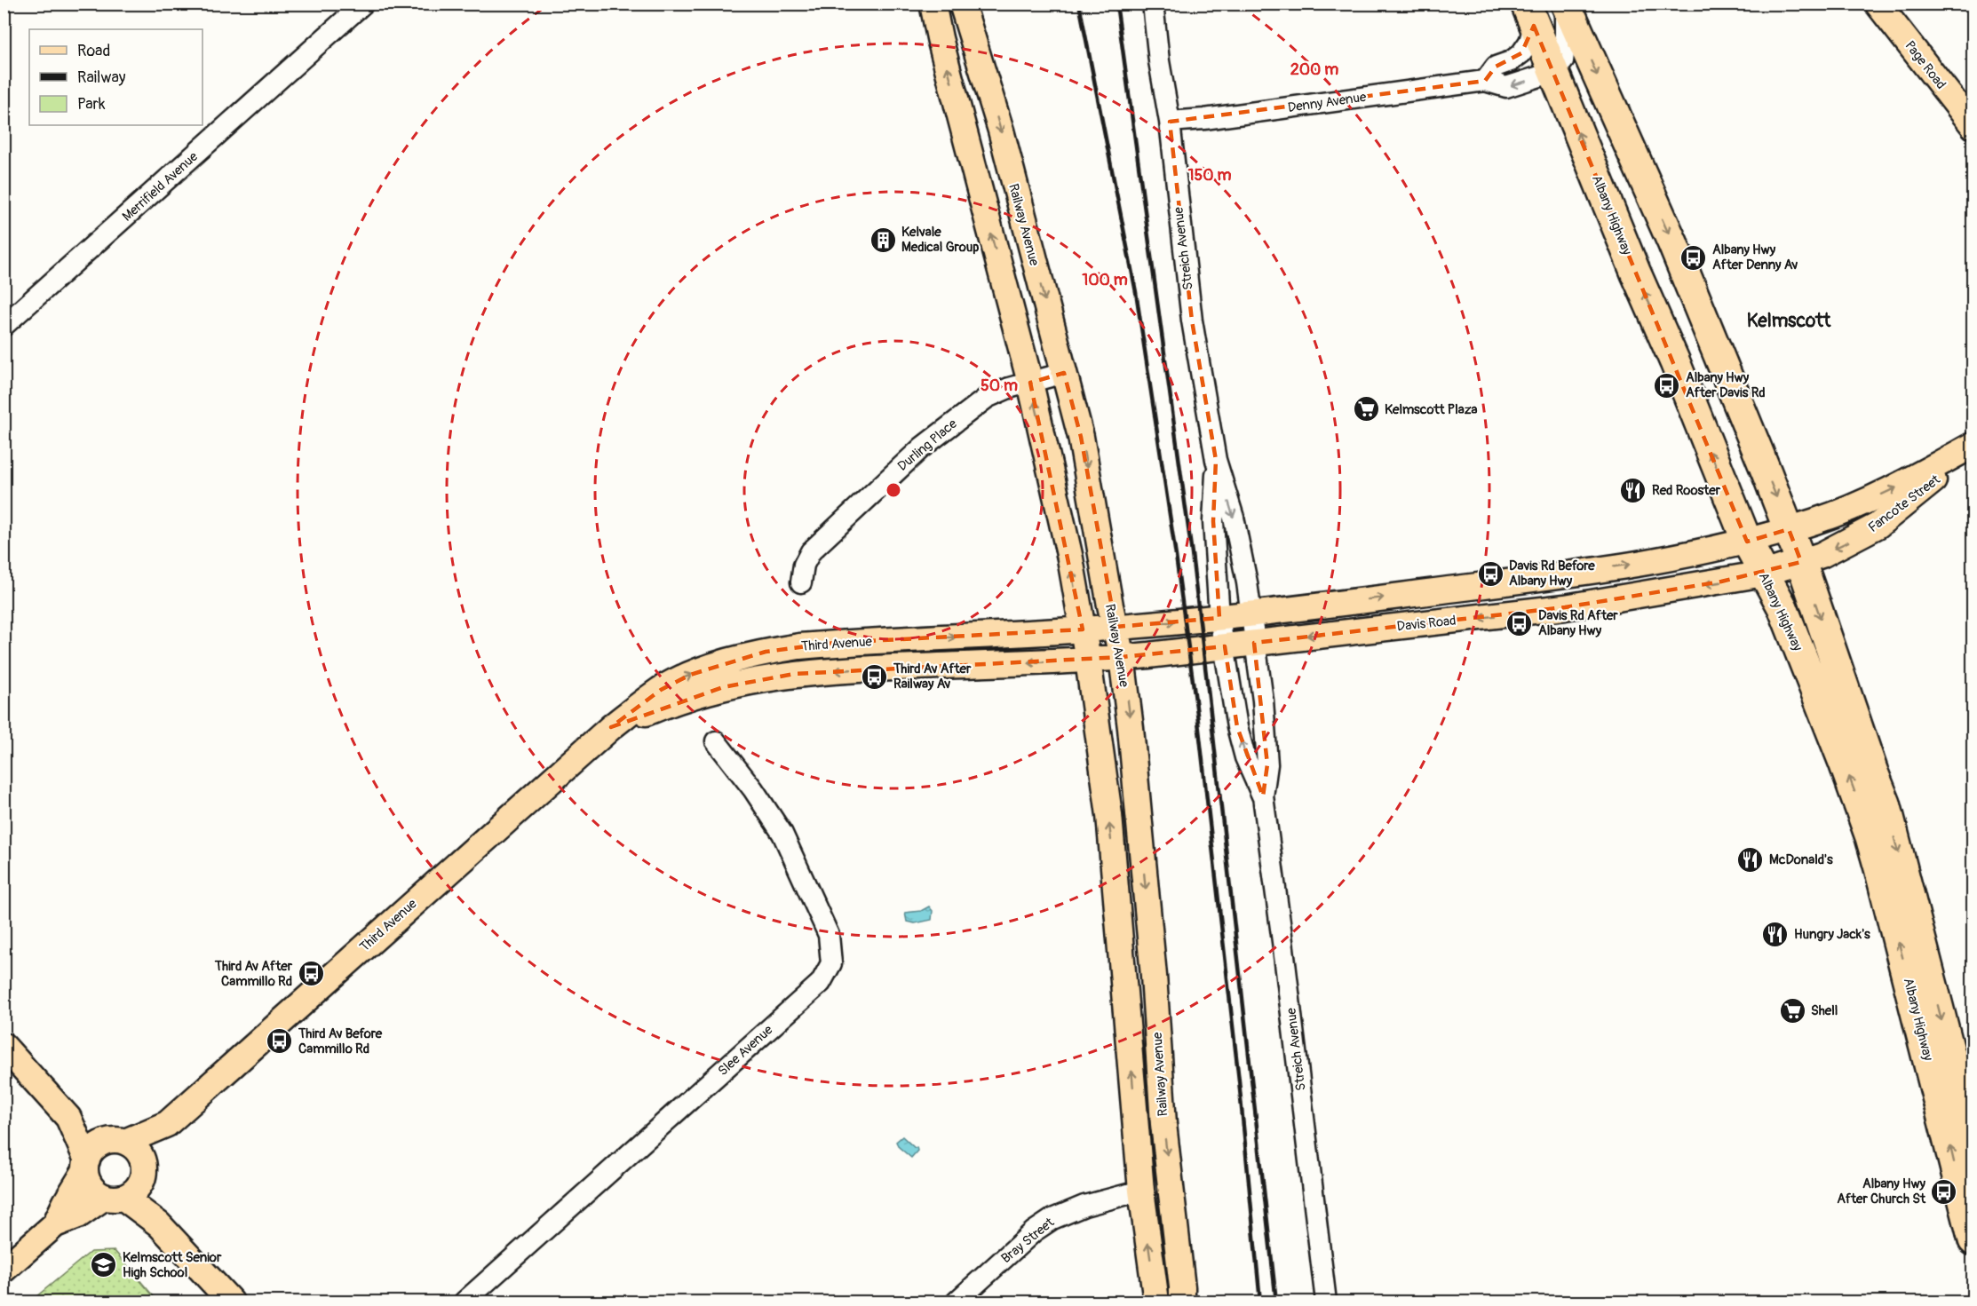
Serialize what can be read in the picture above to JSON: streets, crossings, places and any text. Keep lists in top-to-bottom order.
{
  "streets": {
    "highway": ["Albany Highway"],
    "main road": [
      "Page Road",
      "Railway Avenue",
      "Fancote Street",
      "Davis Road",
      "Third Avenue"
    ],
    "street": [
      "Denny Avenue",
      "Merrifield Avenue",
      "Streich Avenue",
      "Durling Place",
      "Slee Avenue",
      "Bray Street"
    ]
  },
  "crossings": [
    ["Denny Avenue", "Albany Highway"],
    ["Denny Avenue", "Streich Avenue"],
    ["Albany Highway", "Fancote Street"],
    ["Albany Highway", "Davis Road"],
    ["Railway Avenue", "Durling Place"],
    ["Railway Avenue", "Davis Road"],
    ["Railway Avenue", "Third Avenue"],
    ["Railway Avenue", "Bray Street"],
    ["Streich Avenue", "Davis Road"],
    ["Fancote Street", "Davis Road"],
    ["Davis Road", "Third Avenue"]
  ],
  "districts": ["Kelmscott"],
  "places": {
    "building": ["Kelvale Medical Group"],
    "bus stop": [
      "Albany Hwy After Denny Av",
      "Albany Hwy After Davis Rd",
      "Davis Rd Before Albany Hwy",
      "Davis Rd After Albany Hwy",
      "Third Av After Railway Av",
      "Third Av After Cammillo Rd",
      "Third Av Before Cammillo Rd",
      "Albany Hwy After Church St"
    ],
    "supermarket": ["Kelmscott Plaza", "Shell"],
    "restaurant": ["Red Rooster", "McDonald's", "Hungry Jack's"],
    "school or university": ["Kelmscott Senior High School"]
  },
  "legend": ["Road", "Railway", "Park"],
  "rings": [
    "200 m",
    "150 m",
    "100 m",
    "50 m"
  ]
}
